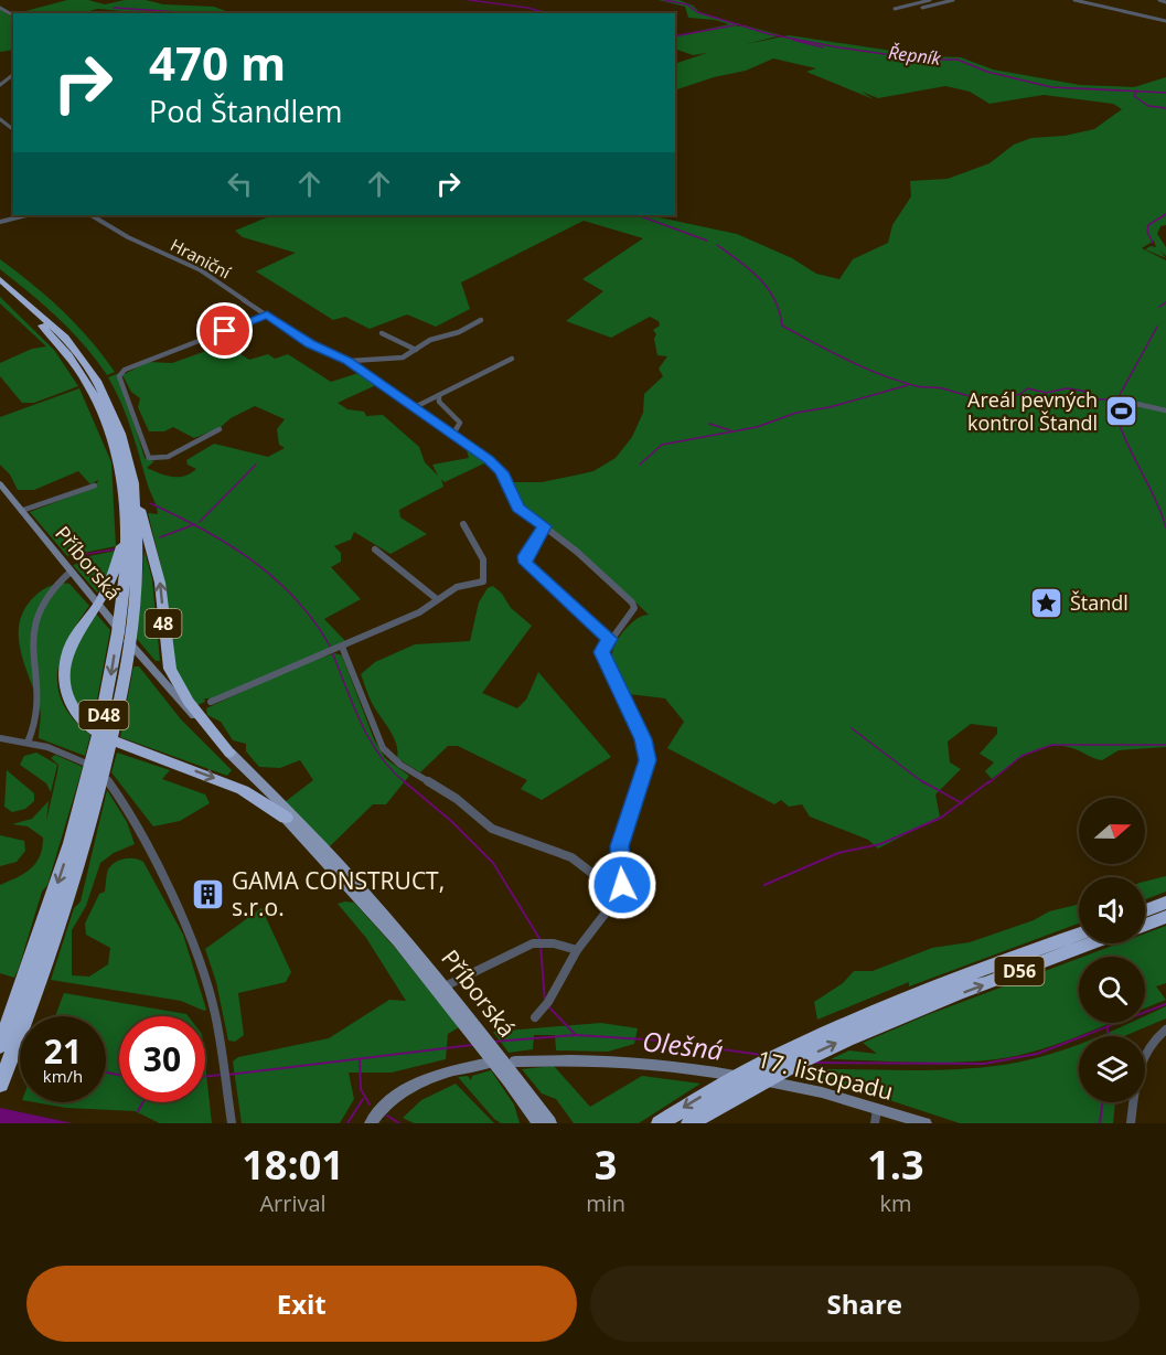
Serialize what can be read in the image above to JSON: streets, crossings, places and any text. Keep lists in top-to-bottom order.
{
  "streets": {
    "highway": ["48", "D48", "D56"],
    "main road": ["Příborská", "17. listopadu"],
    "street": ["Hraniční"]
  },
  "crossings": [
    ["Příborská", "48"],
    ["48", "D48"]
  ],
  "water": ["Řepník", "Olešná"],
  "places": {
    "sports": ["Areál pevných kontrol Štandl"],
    "place": ["Štandl"],
    "building": ["GAMA CONSTRUCT, s.r.o."]
  },
  "north": "right",
  "page": {
    "turn": ["470 m", "Pod Štandlem"],
    "speed": "21 km/h",
    "limit": "30",
    "eta": [
      "18:01",
      "Arrival",
      "3",
      "min",
      "1.3",
      "km"
    ],
    "buttons": ["Exit", "Share"]
  }
}
